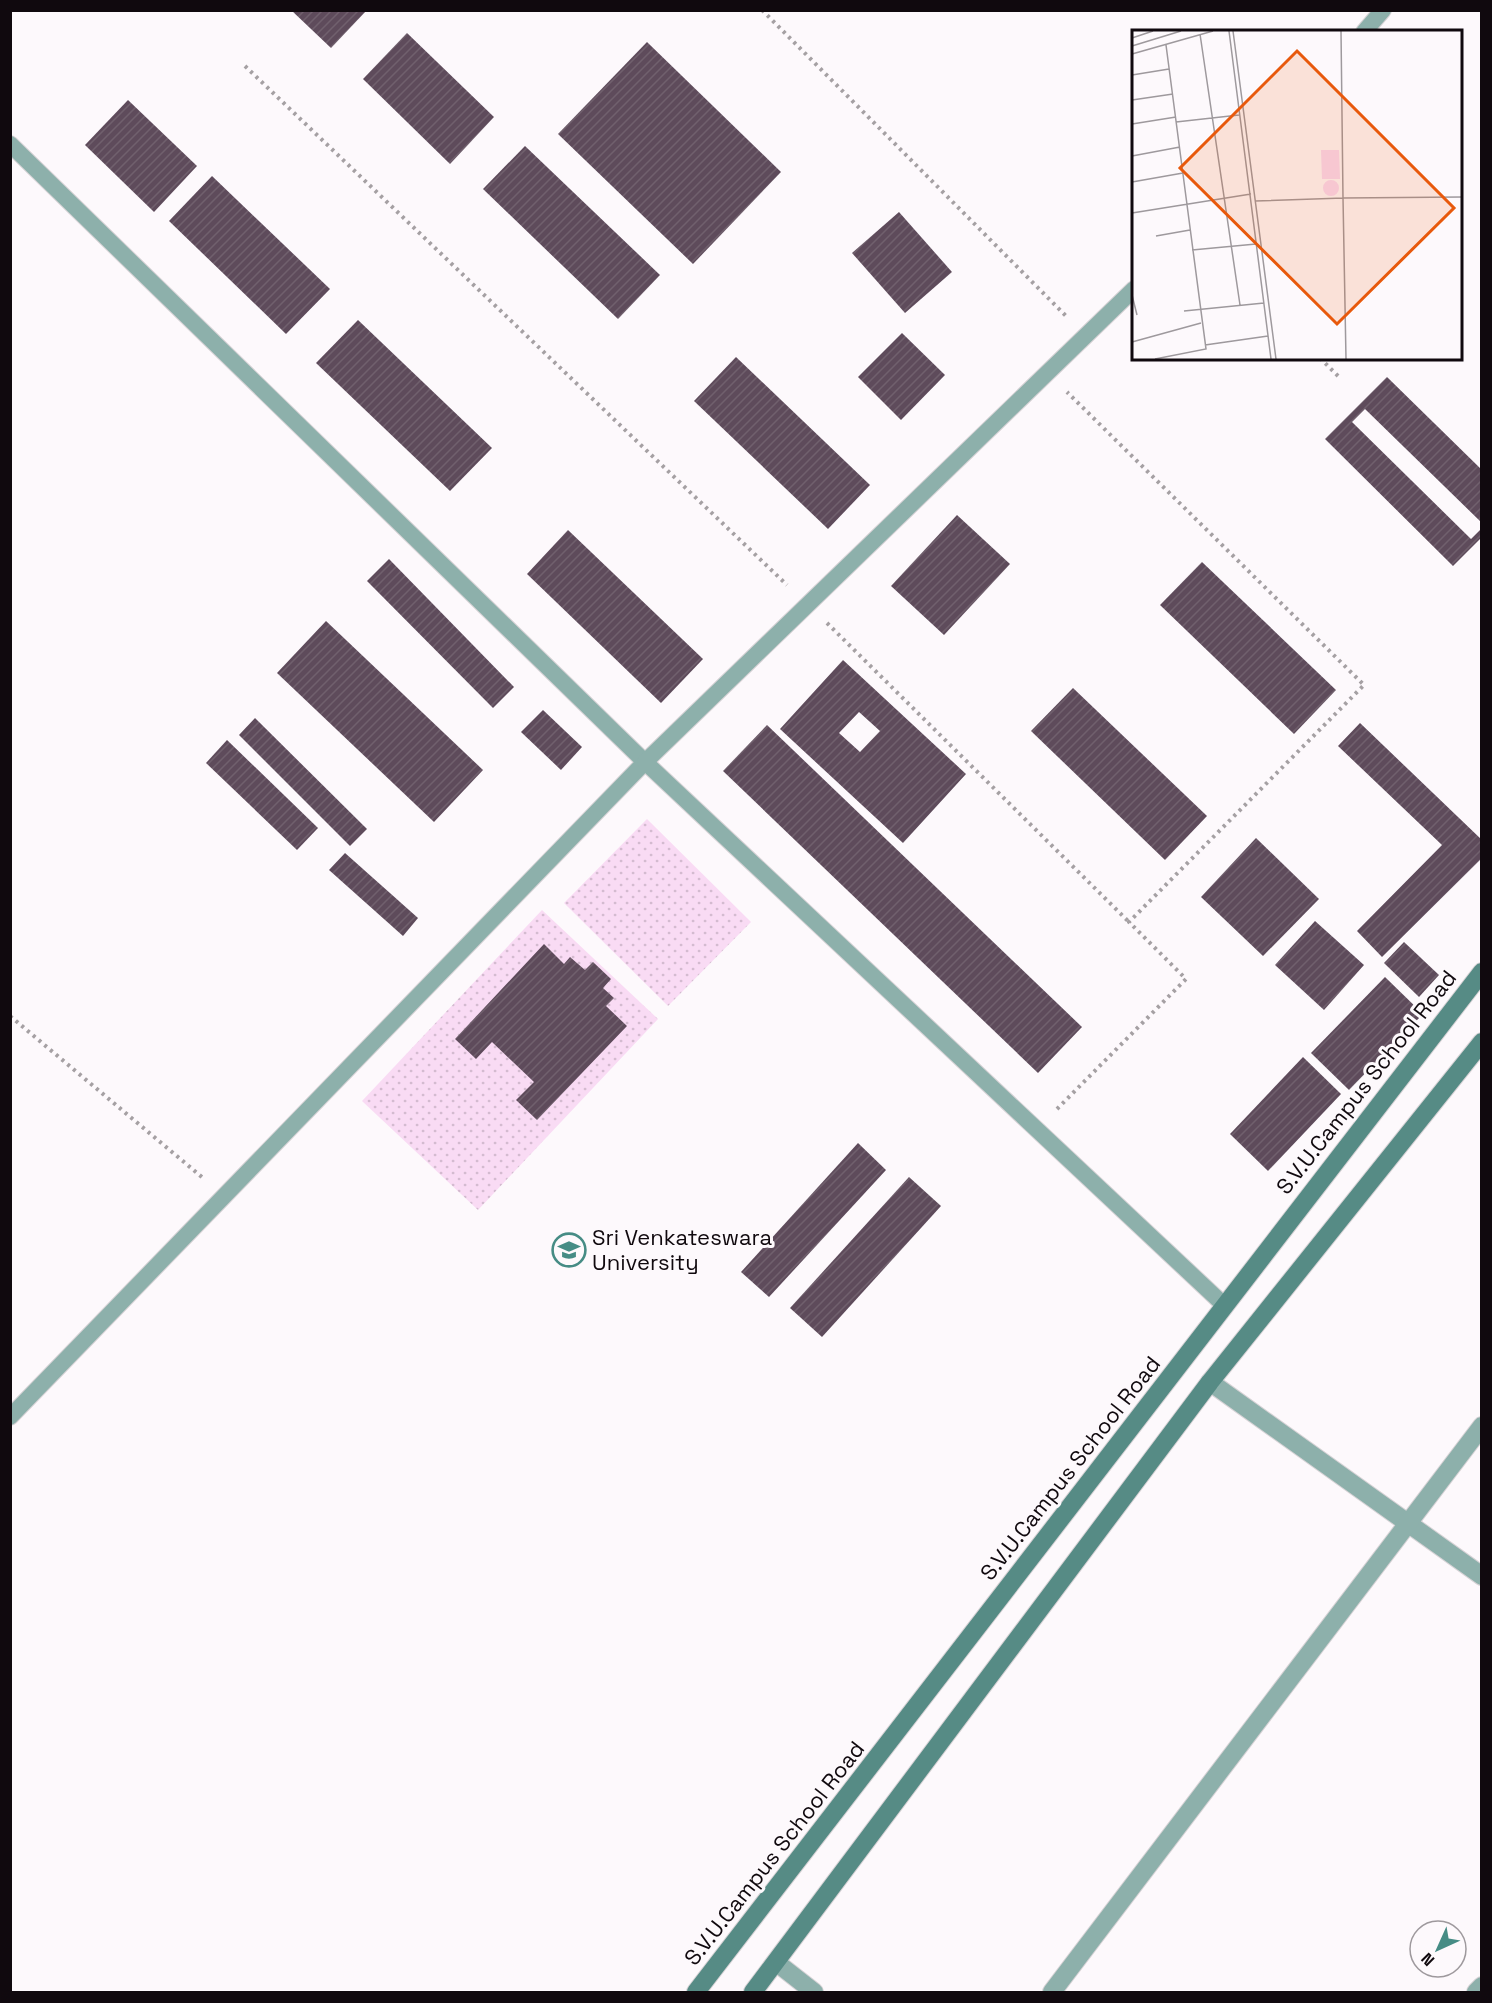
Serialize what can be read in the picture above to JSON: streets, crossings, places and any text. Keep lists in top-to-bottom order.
{
  "streets": {
    "street": ["S.V.U.Campus School Road"]
  },
  "places": {
    "school or university": ["Sri Venkateswara University"]
  },
  "north": "bottom left"
}
